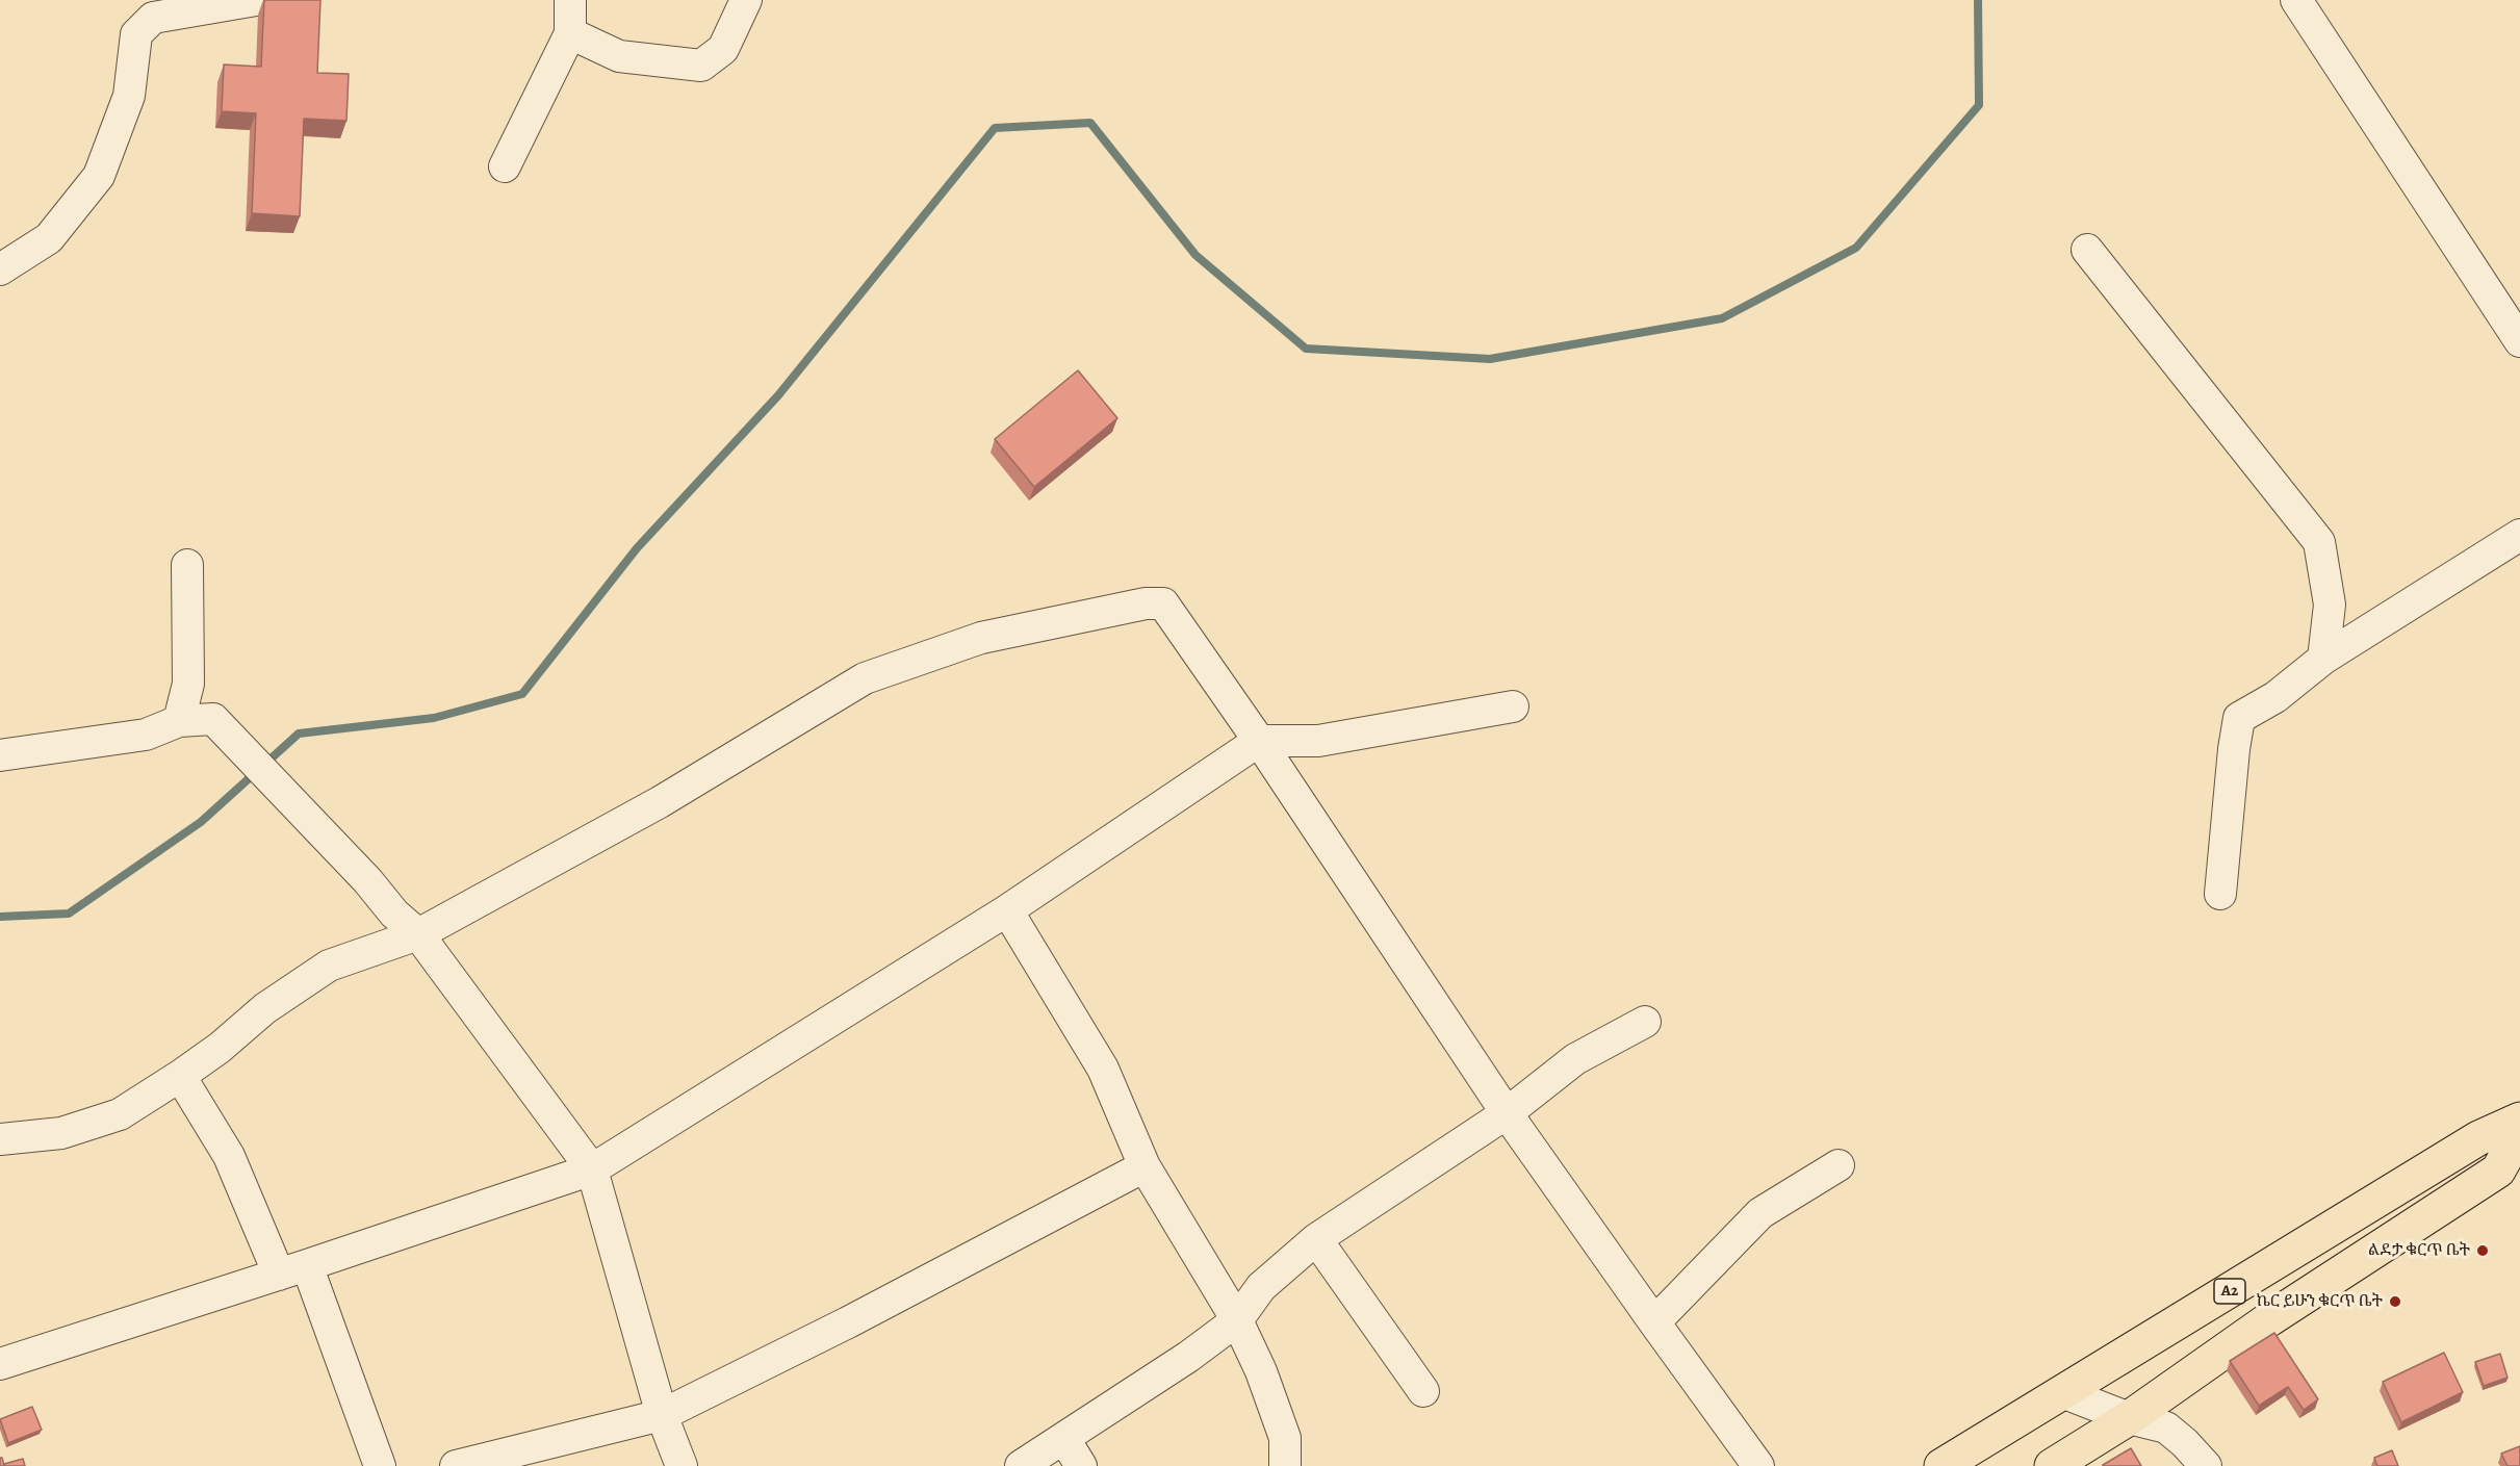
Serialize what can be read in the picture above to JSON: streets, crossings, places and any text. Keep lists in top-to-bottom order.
{
  "streets": {
    "highway": ["A2"]
  },
  "places": ["ልደታ ቁርጥ ቤት", "ኬር ይሁን ቁርጥ ቤት"]
}
